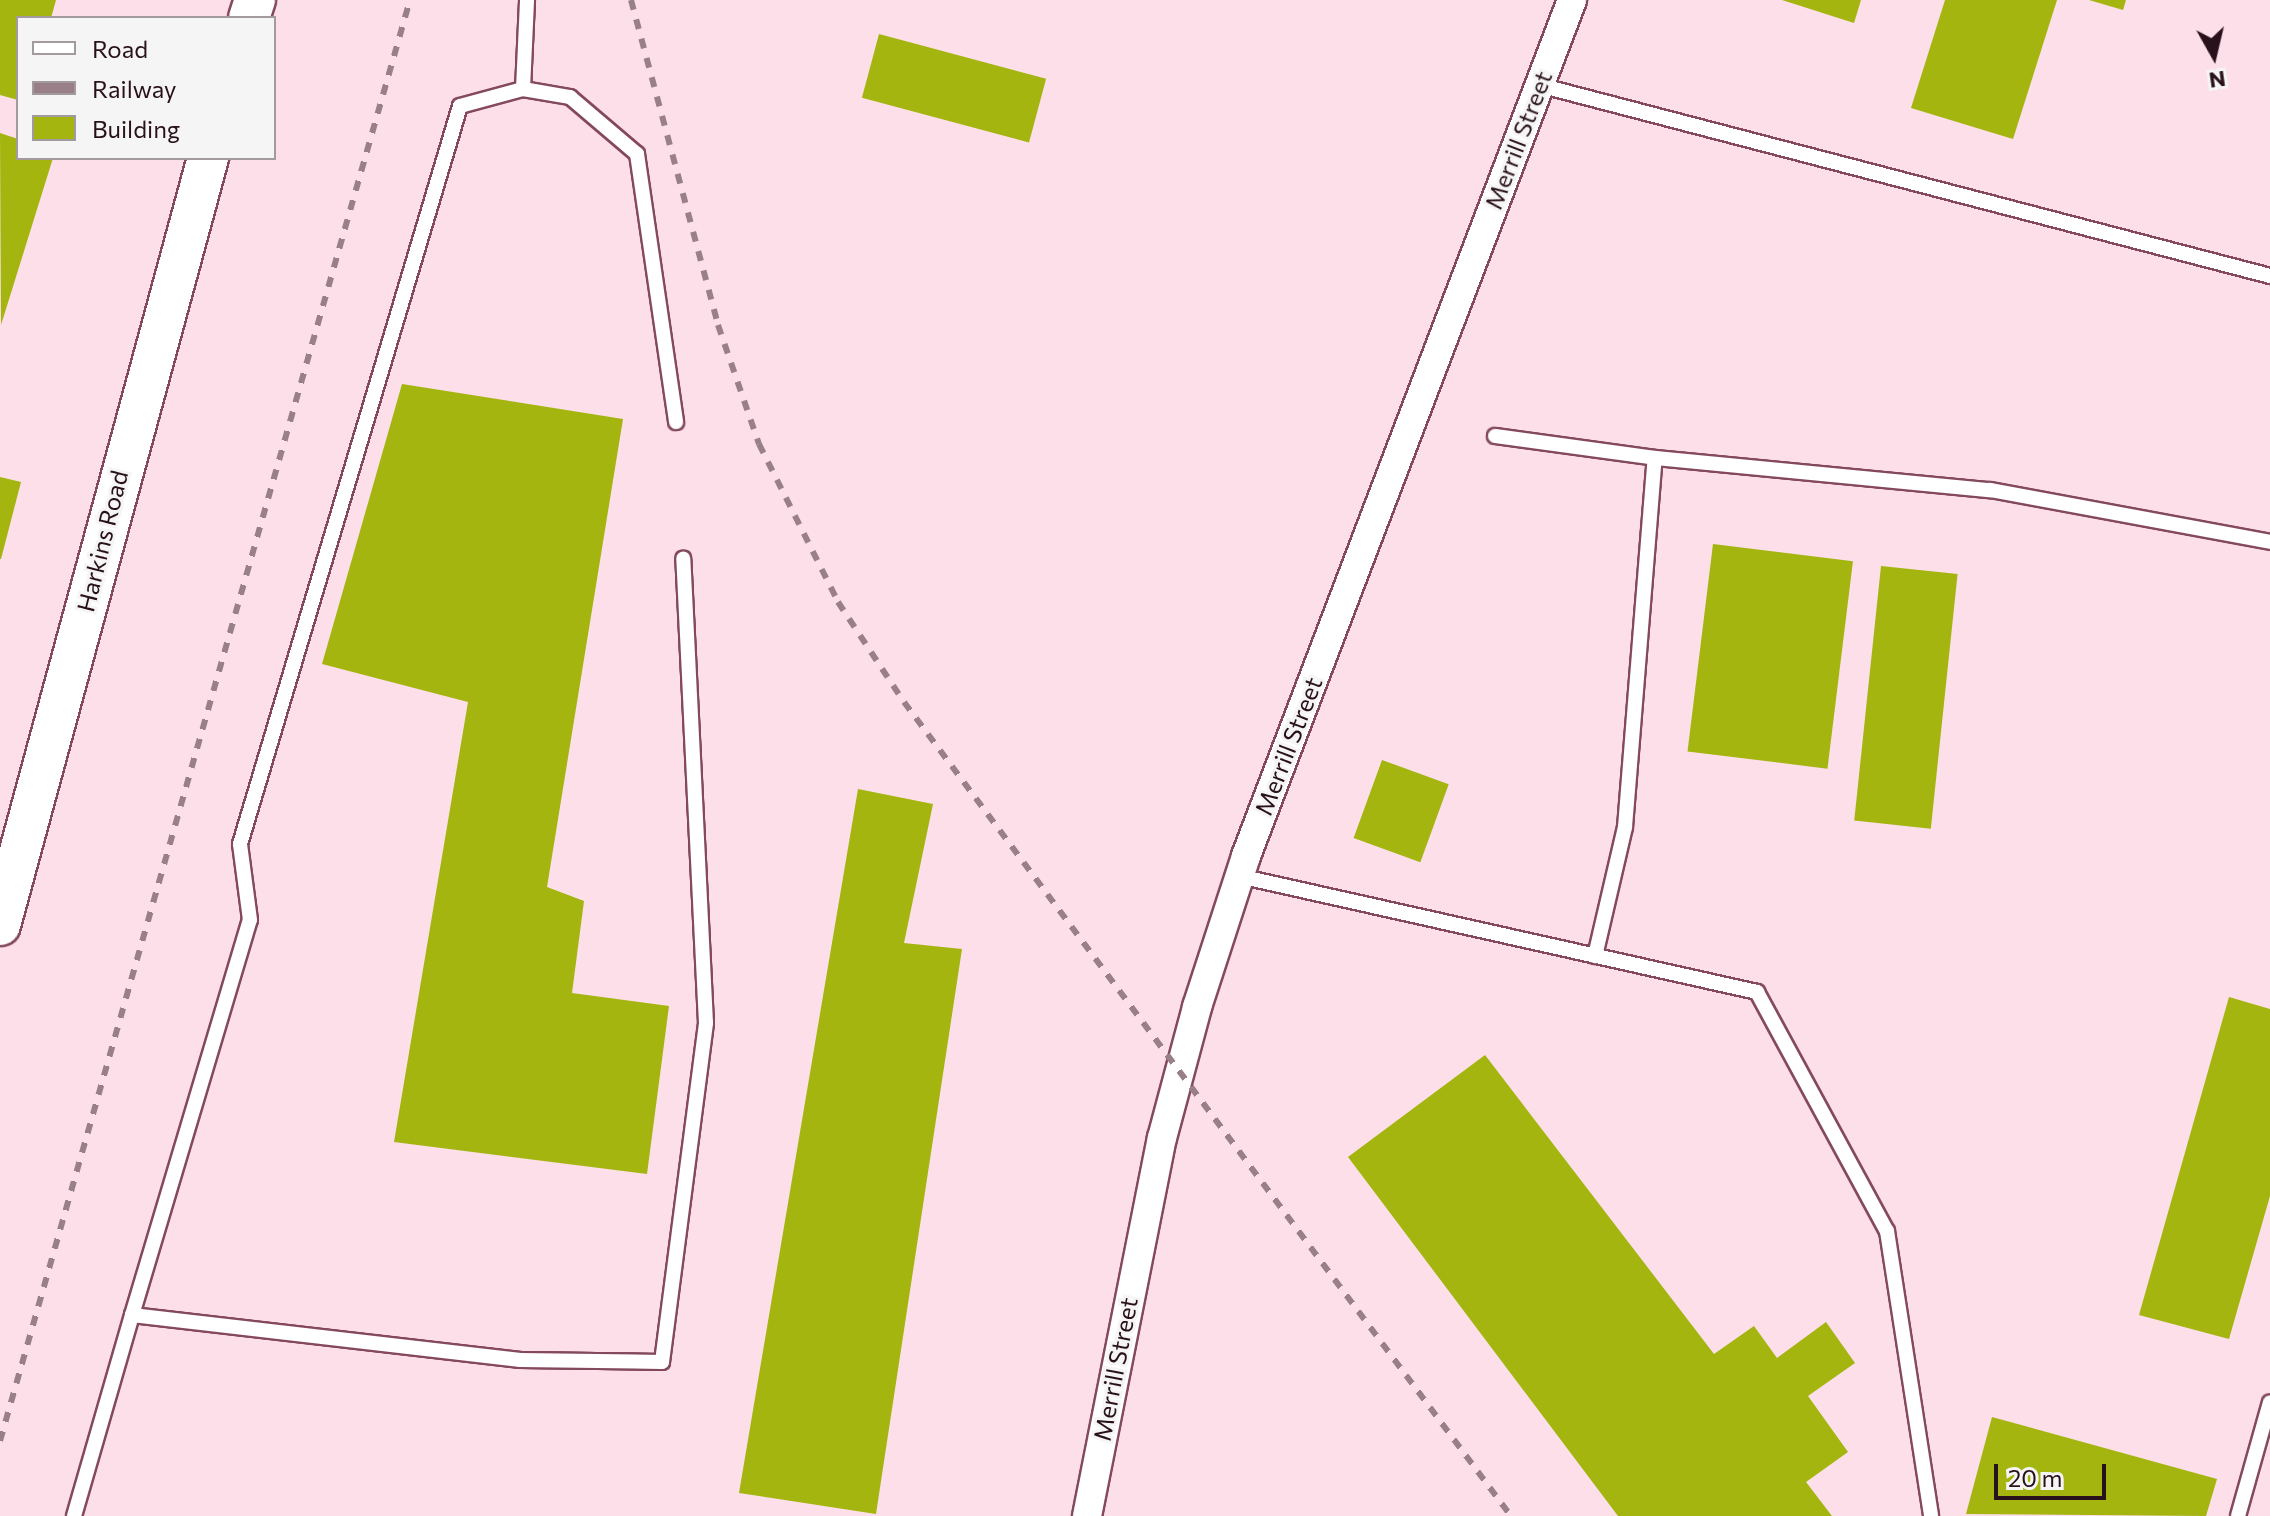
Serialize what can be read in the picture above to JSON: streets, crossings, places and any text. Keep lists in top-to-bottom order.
{
  "streets": {
    "street": ["Merrill Street", "Harkins Road"]
  },
  "legend": ["Road", "Railway", "Building"],
  "scale_bar": "20 m",
  "north": "bottom"
}
